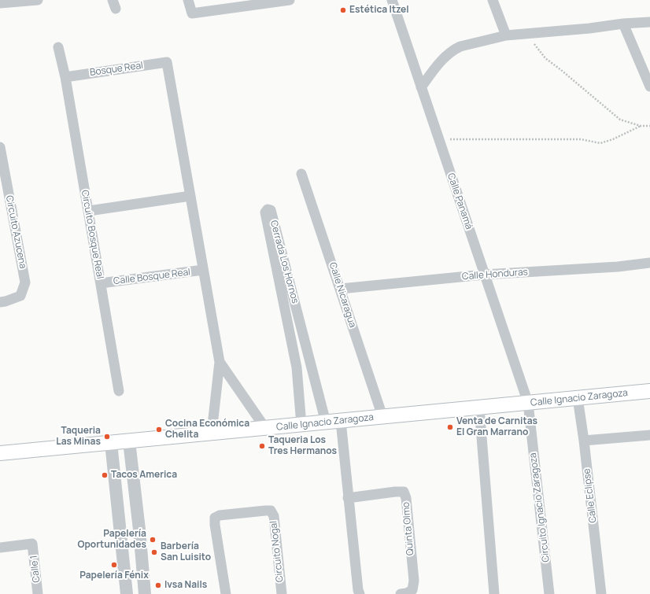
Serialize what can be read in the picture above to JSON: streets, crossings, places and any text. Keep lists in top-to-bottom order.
{
  "streets": {
    "main road": ["Calle Ignacio Zaragoza"],
    "street": [
      "Bosque Real",
      "Calle Panamá",
      "Circuito Azucena",
      "Circuito Bosque Real",
      "Cerrada Los Hornos",
      "Calle Honduras",
      "Calle Bosque Real",
      "Calle Nicaragua",
      "Calle Eclipse",
      "Circuito Ignacio Zaragoza",
      "Quinta Olmo",
      "Circuito Nogal",
      "Calle 1"
    ]
  },
  "crossings": [
    ["Bosque Real", "Circuito Bosque Real"],
    ["Calle Panamá", "Calle Honduras"],
    ["Calle Panamá", "Calle Ignacio Zaragoza"],
    ["Calle Panamá", "Circuito Ignacio Zaragoza"],
    ["Circuito Bosque Real", "Calle Bosque Real"],
    ["Cerrada Los Hornos", "Calle Ignacio Zaragoza"],
    ["Calle Honduras", "Calle Nicaragua"],
    ["Calle Nicaragua", "Calle Ignacio Zaragoza"],
    ["Calle Ignacio Zaragoza", "Calle Eclipse"],
    ["Calle Ignacio Zaragoza", "Circuito Ignacio Zaragoza"]
  ],
  "places": [
    "Estética Itzel",
    "Venta de Carnitas El Gran Marrano",
    "Cocina Económica Chelita",
    "Taqueria Las Minas",
    "Taqueria Los Tres Hermanos",
    "Tacos America",
    "Papelería Oportunidades",
    "Barbería San Luisito",
    "Papelería Fénix",
    "Ivsa Nails"
  ]
}
